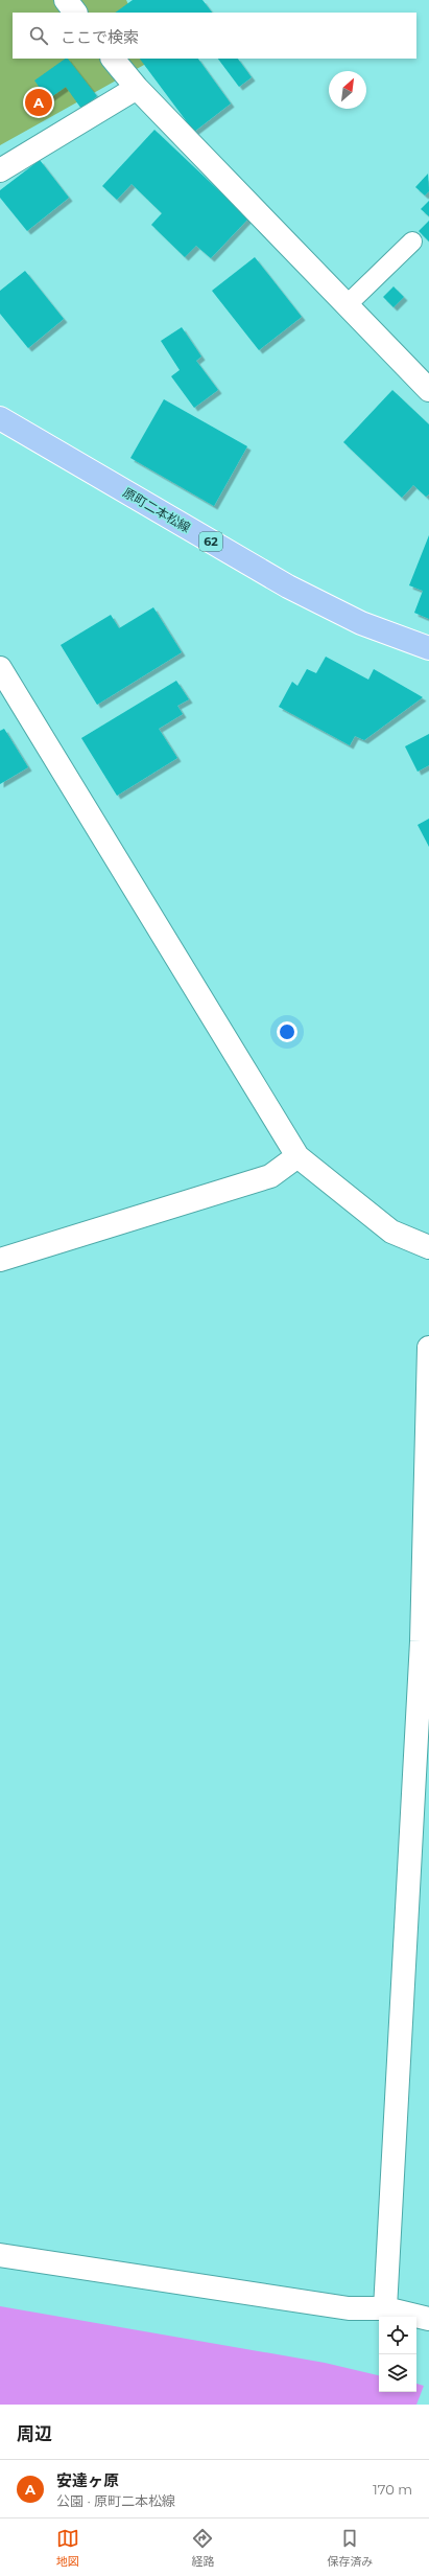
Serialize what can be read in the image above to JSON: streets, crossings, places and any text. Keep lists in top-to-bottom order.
{
  "streets": {
    "main road": ["原町二本松線", "62"]
  },
  "north": "top right",
  "page": {
    "search": "ここで検索",
    "pins": "A",
    "heading": "周辺",
    "list": [
      {
        "mark": "A",
        "name": "安達ヶ原",
        "note": "公園 · 原町二本松線",
        "value": "170 m"
      }
    ],
    "nav": ["地図", "経路", "保存済み"]
  }
}
